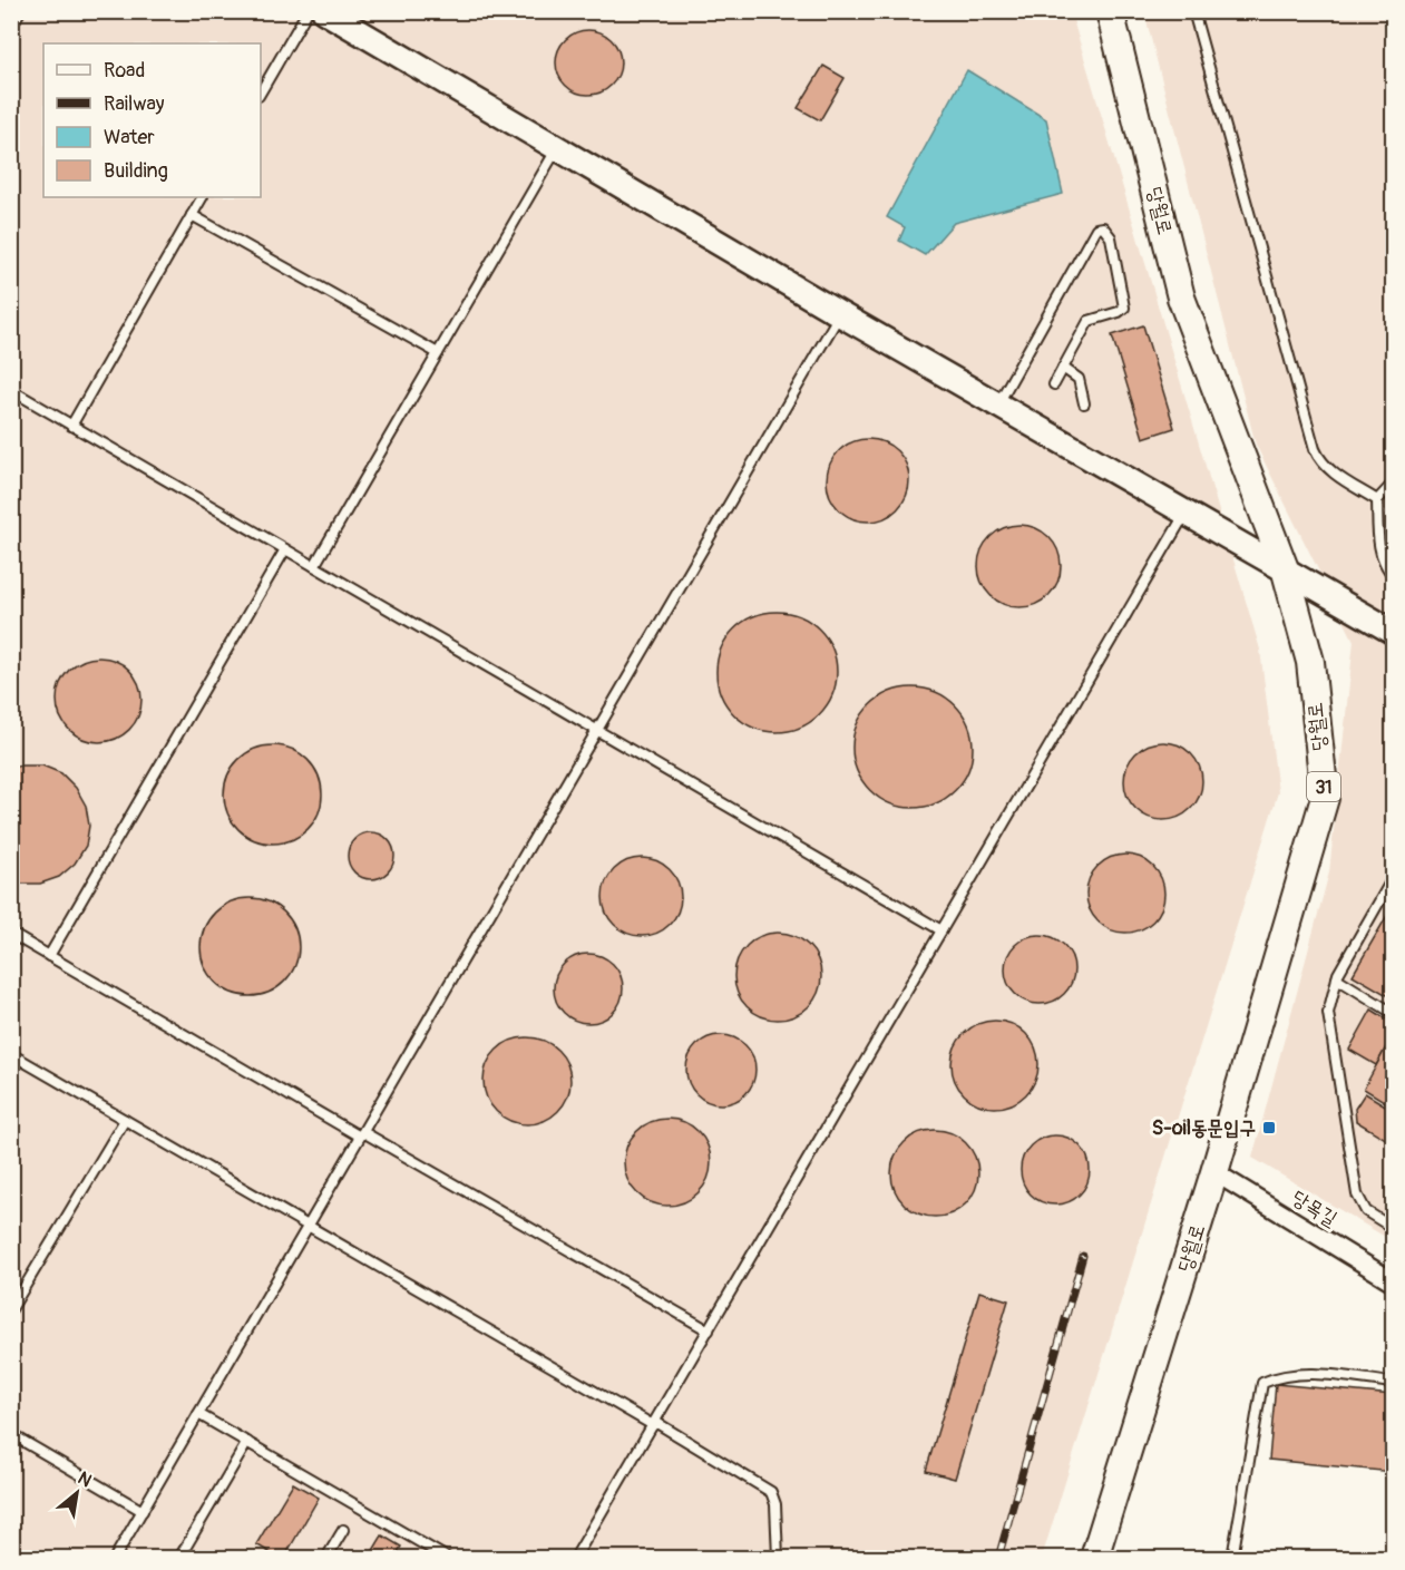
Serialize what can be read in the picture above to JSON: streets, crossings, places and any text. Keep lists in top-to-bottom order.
{
  "streets": {
    "main road": ["당월로", "31"],
    "street": ["당목길"]
  },
  "crossings": [
    ["당월로", "당목길"]
  ],
  "places": {
    "transit": ["S-oil동문입구"]
  },
  "legend": [
    "Road",
    "Railway",
    "Water",
    "Building"
  ],
  "north": "top right"
}
